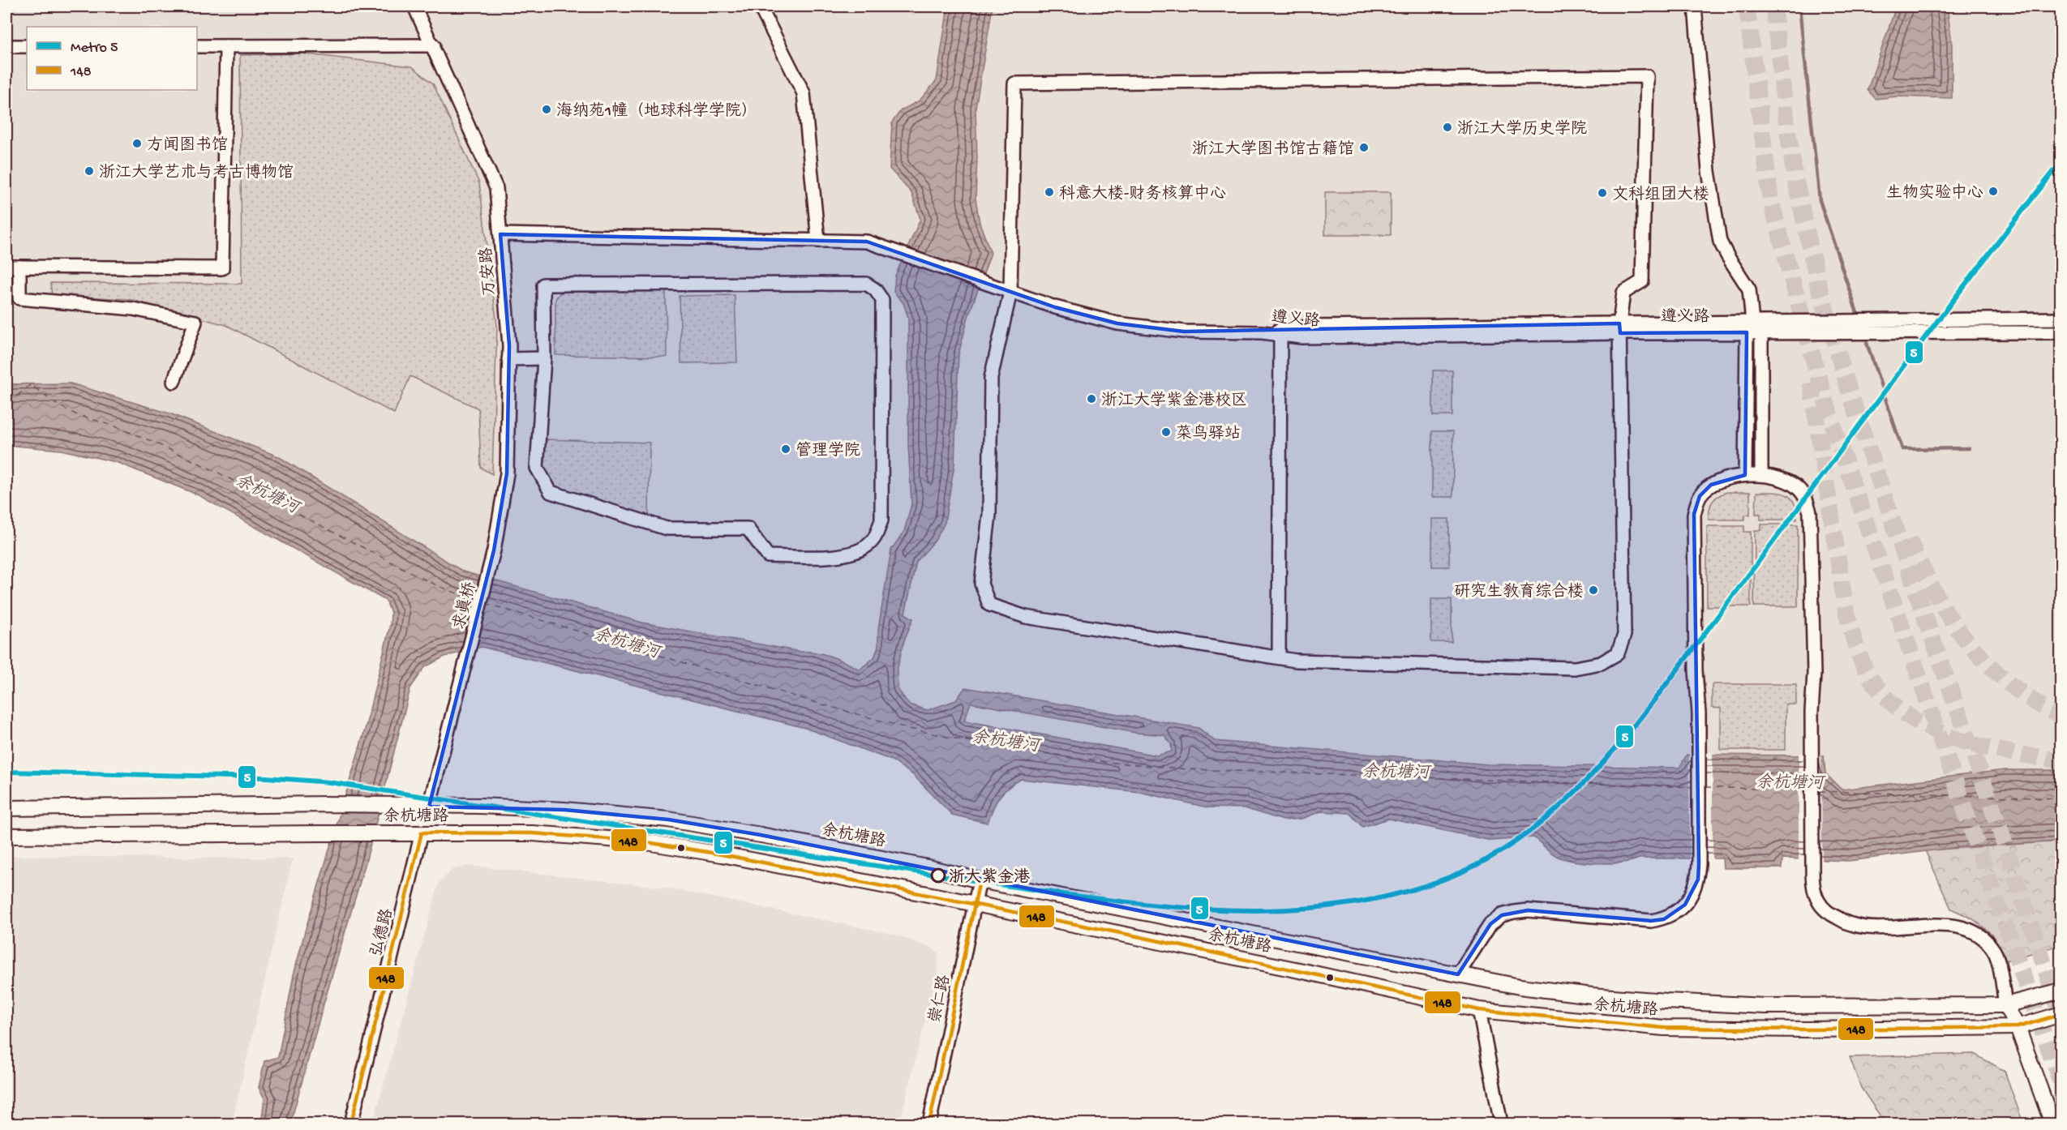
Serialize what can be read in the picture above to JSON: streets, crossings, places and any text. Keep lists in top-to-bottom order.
{
  "streets": {
    "main road": ["余杭塘路"],
    "street": [
      "万安路",
      "遵义路",
      "求真桥",
      "弘德路",
      "崇仁路"
    ]
  },
  "crossings": [
    ["万安路", "求真桥"],
    ["求真桥", "余杭塘路"],
    ["余杭塘路", "弘德路"],
    ["余杭塘路", "崇仁路"]
  ],
  "water": ["余杭塘河"],
  "places": [
    "海纳苑1幢（地球科学学院）",
    "浙江大学历史学院",
    "方闻图书馆",
    "浙江大学图书馆古籍馆",
    "浙江大学艺术与考古博物馆",
    "生物实验中心",
    "科意大楼-财务核算中心",
    "文科组团大楼",
    "浙江大学紫金港校区",
    "菜鸟驿站",
    "管理学院",
    "研究生教育综合楼",
    "浙大紫金港"
  ],
  "lines": ["metro line 5", "transit line 148"],
  "legend": ["Metro 5", "148"]
}
